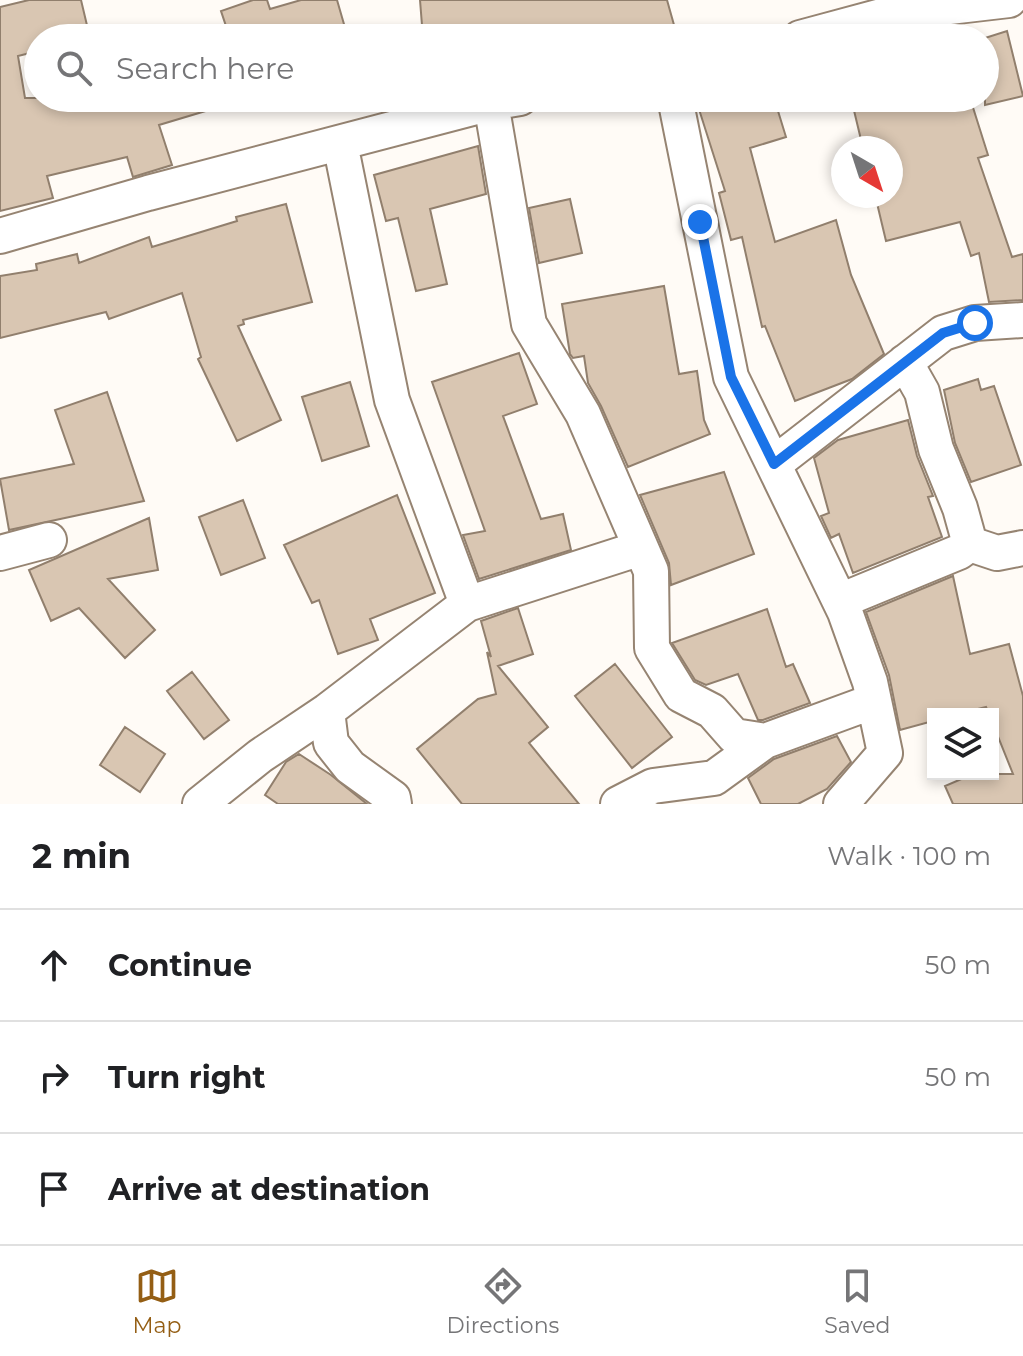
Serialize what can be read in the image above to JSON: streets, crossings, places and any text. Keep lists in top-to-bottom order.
{
  "north": "bottom right",
  "page": {
    "search": "Search here",
    "heading": ["2 min", "Walk · 100 m"],
    "list": [
      ["Continue", "50 m"],
      ["Turn right", "50 m"],
      "Arrive at destination"
    ],
    "nav": ["Map", "Directions", "Saved"]
  }
}
